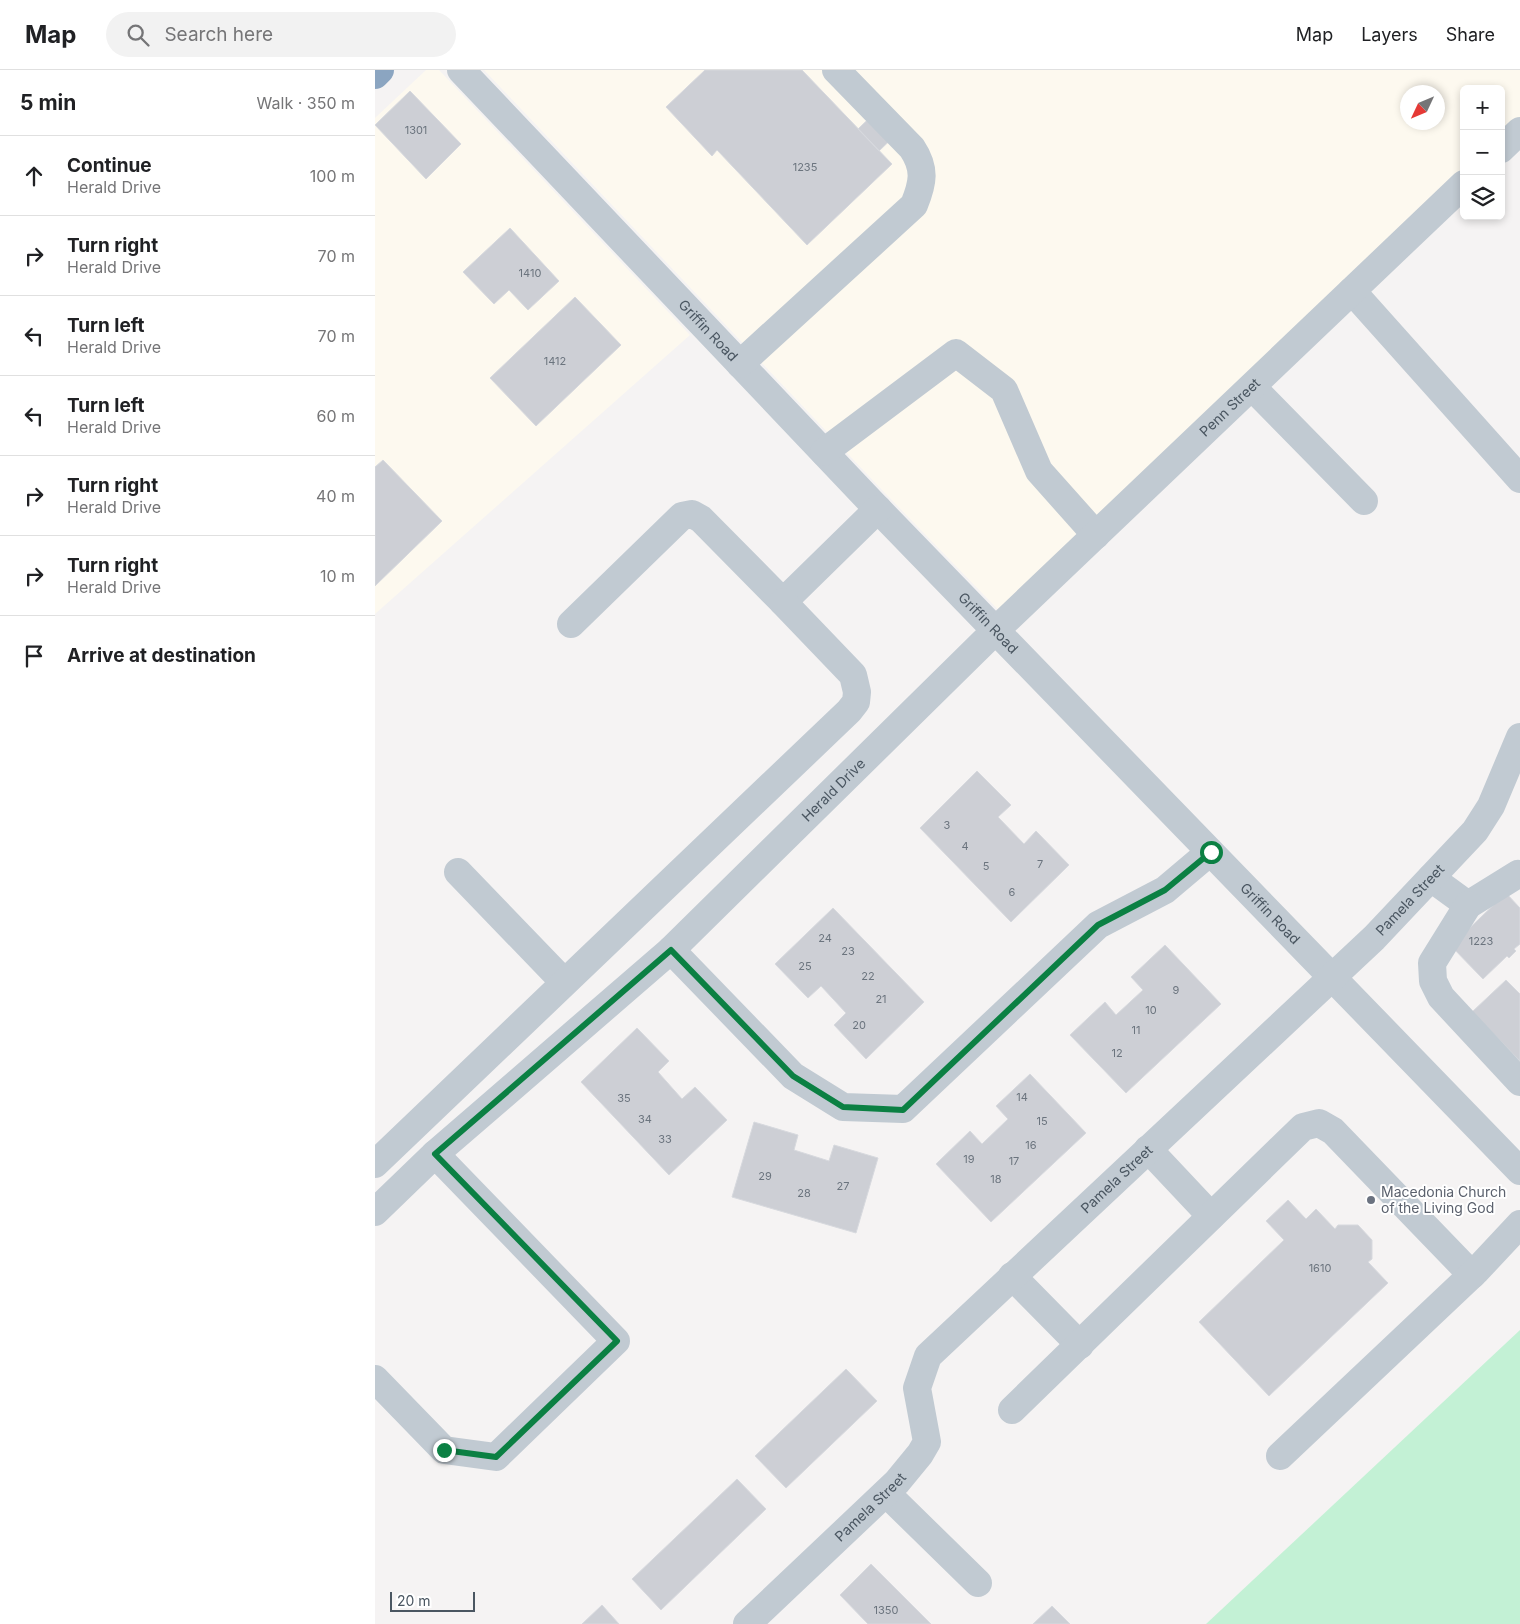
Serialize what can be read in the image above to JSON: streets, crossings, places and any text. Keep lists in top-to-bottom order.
{
  "streets": {
    "street": [
      "Griffin Road",
      "Penn Street",
      "Herald Drive",
      "Pamela Street"
    ]
  },
  "crossings": [
    ["Griffin Road", "Penn Street"],
    ["Griffin Road", "Herald Drive"],
    ["Griffin Road", "Pamela Street"],
    ["Penn Street", "Herald Drive"]
  ],
  "places": ["Macedonia Church of the Living God"],
  "house_numbers": [
    "1301",
    "1235",
    "1410",
    "1412",
    "3",
    "4",
    "7",
    "5",
    "6",
    "24",
    "1223",
    "23",
    "25",
    "22",
    "9",
    "21",
    "10",
    "20",
    "11",
    "12",
    "14",
    "35",
    "34",
    "15",
    "33",
    "16",
    "19",
    "17",
    "29",
    "18",
    "27",
    "28",
    "1610",
    "1350"
  ],
  "scale_bar": "20 m",
  "north": "bottom left",
  "page": {
    "header": "Map",
    "search": "Search here",
    "nav": ["Map", "Layers", "Share"],
    "heading": ["5 min", "Walk · 350 m"],
    "map_buttons": ["+", "−"],
    "list": [
      ["Continue", "Herald Drive", "100 m"],
      ["Turn right", "Herald Drive", "70 m"],
      ["Turn left", "Herald Drive", "70 m"],
      ["Turn left", "Herald Drive", "60 m"],
      ["Turn right", "Herald Drive", "40 m"],
      ["Turn right", "Herald Drive", "10 m"],
      "Arrive at destination"
    ],
    "scale": "20 m"
  }
}
